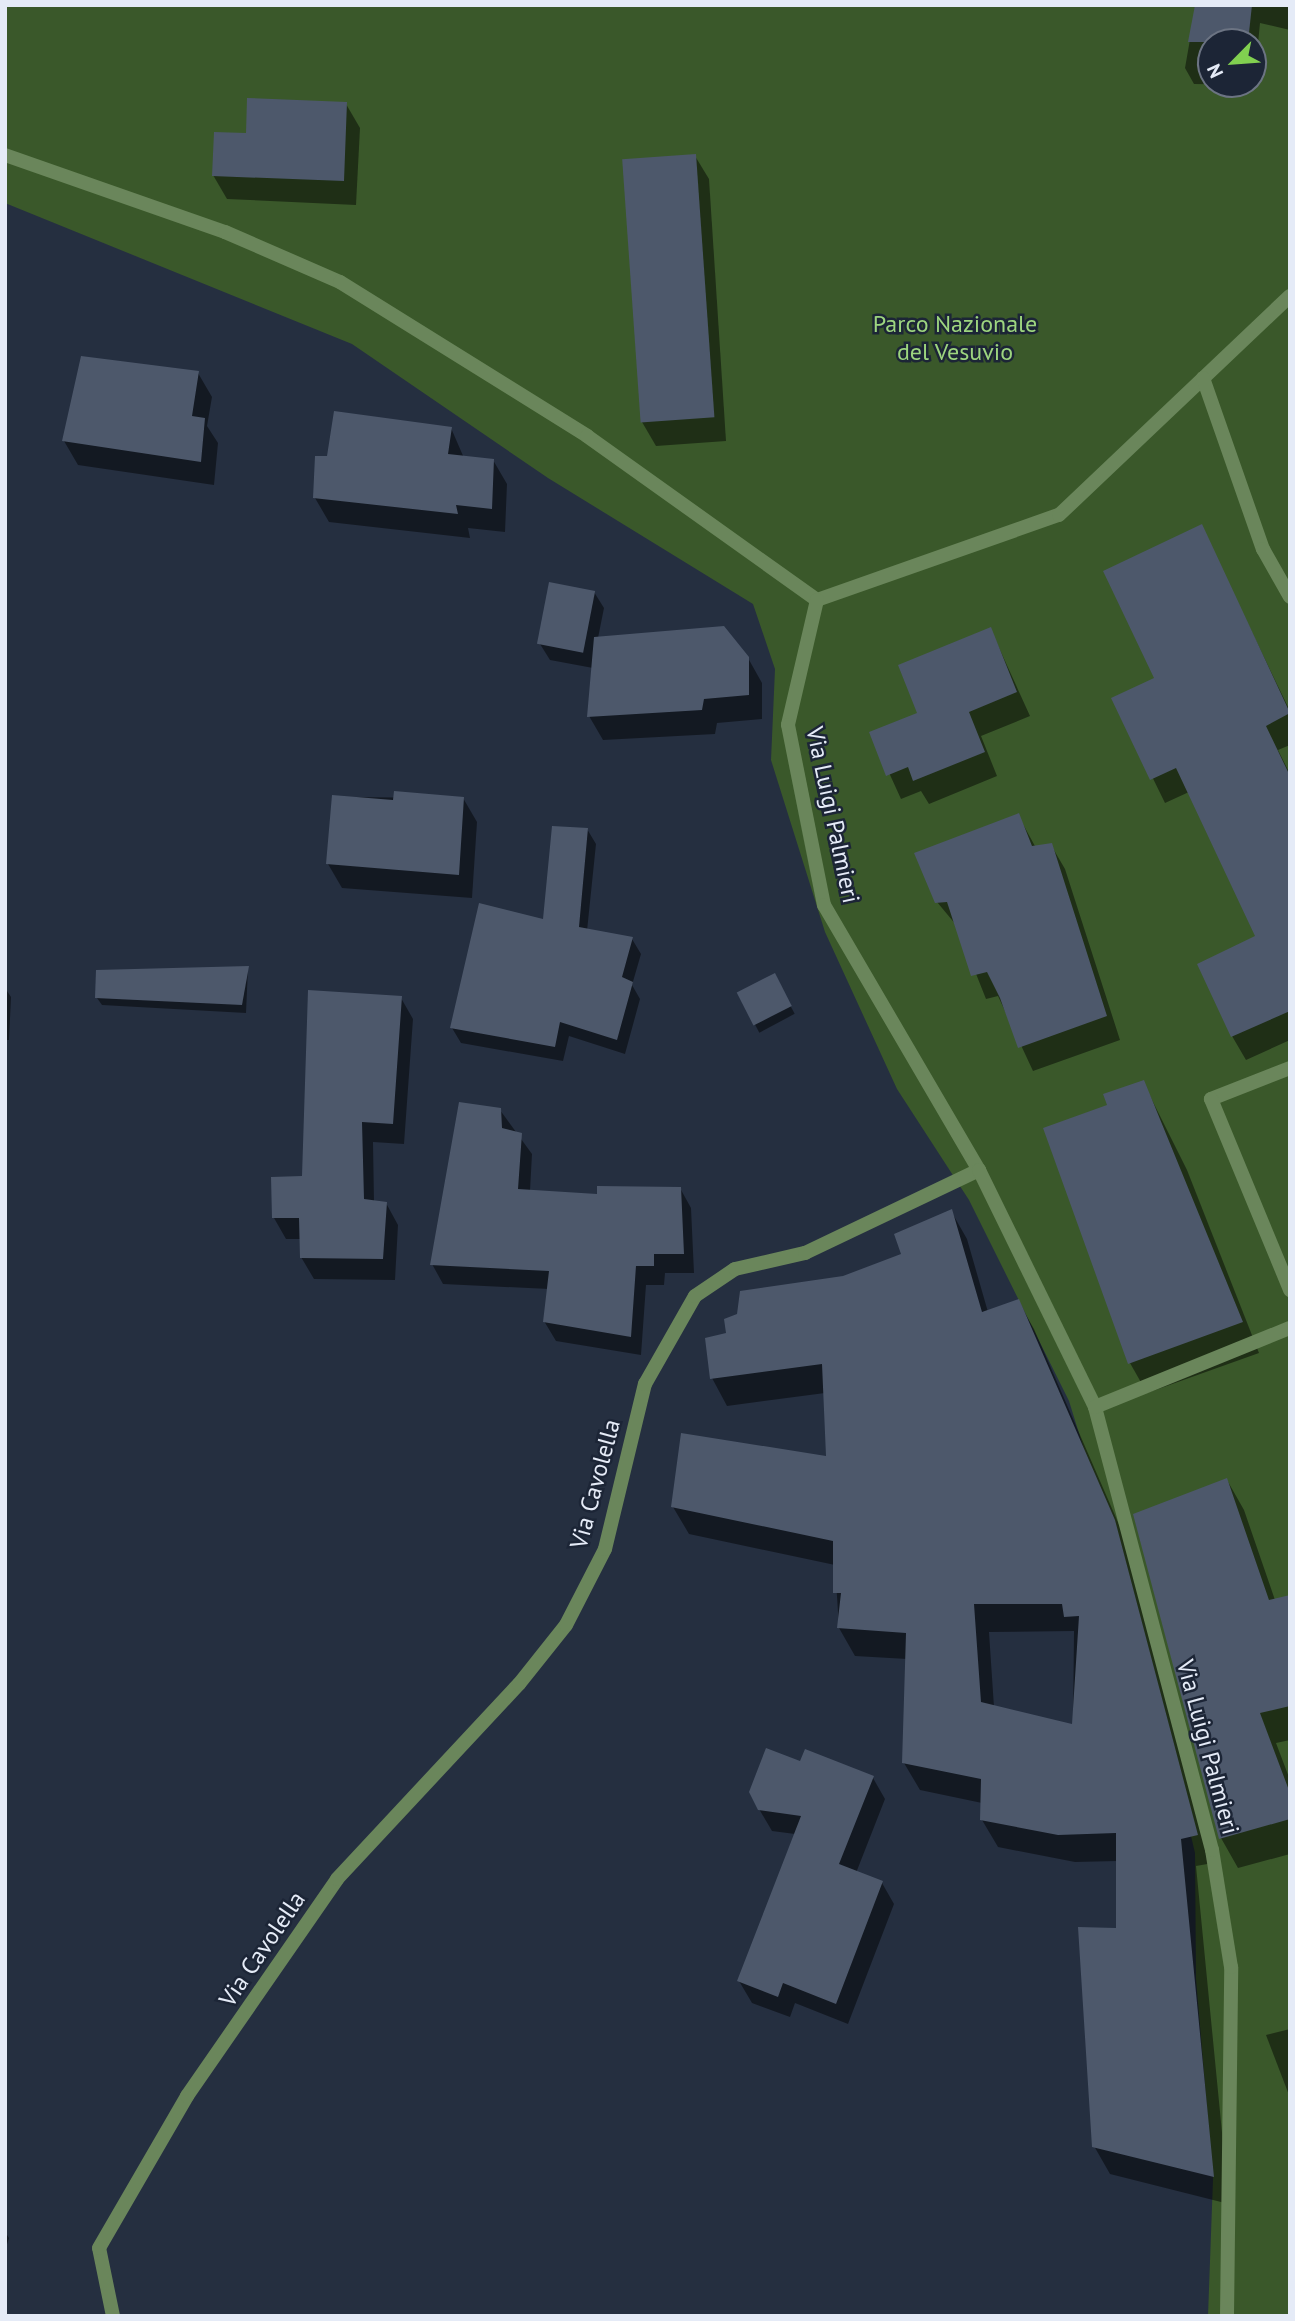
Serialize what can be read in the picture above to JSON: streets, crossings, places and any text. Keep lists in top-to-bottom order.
{
  "streets": {
    "street": ["Via Luigi Palmieri", "Via Cavolella"]
  },
  "crossings": [
    ["Via Luigi Palmieri", "Via Cavolella"]
  ],
  "parks": ["Parco Nazionale del Vesuvio"],
  "north": "bottom left"
}
